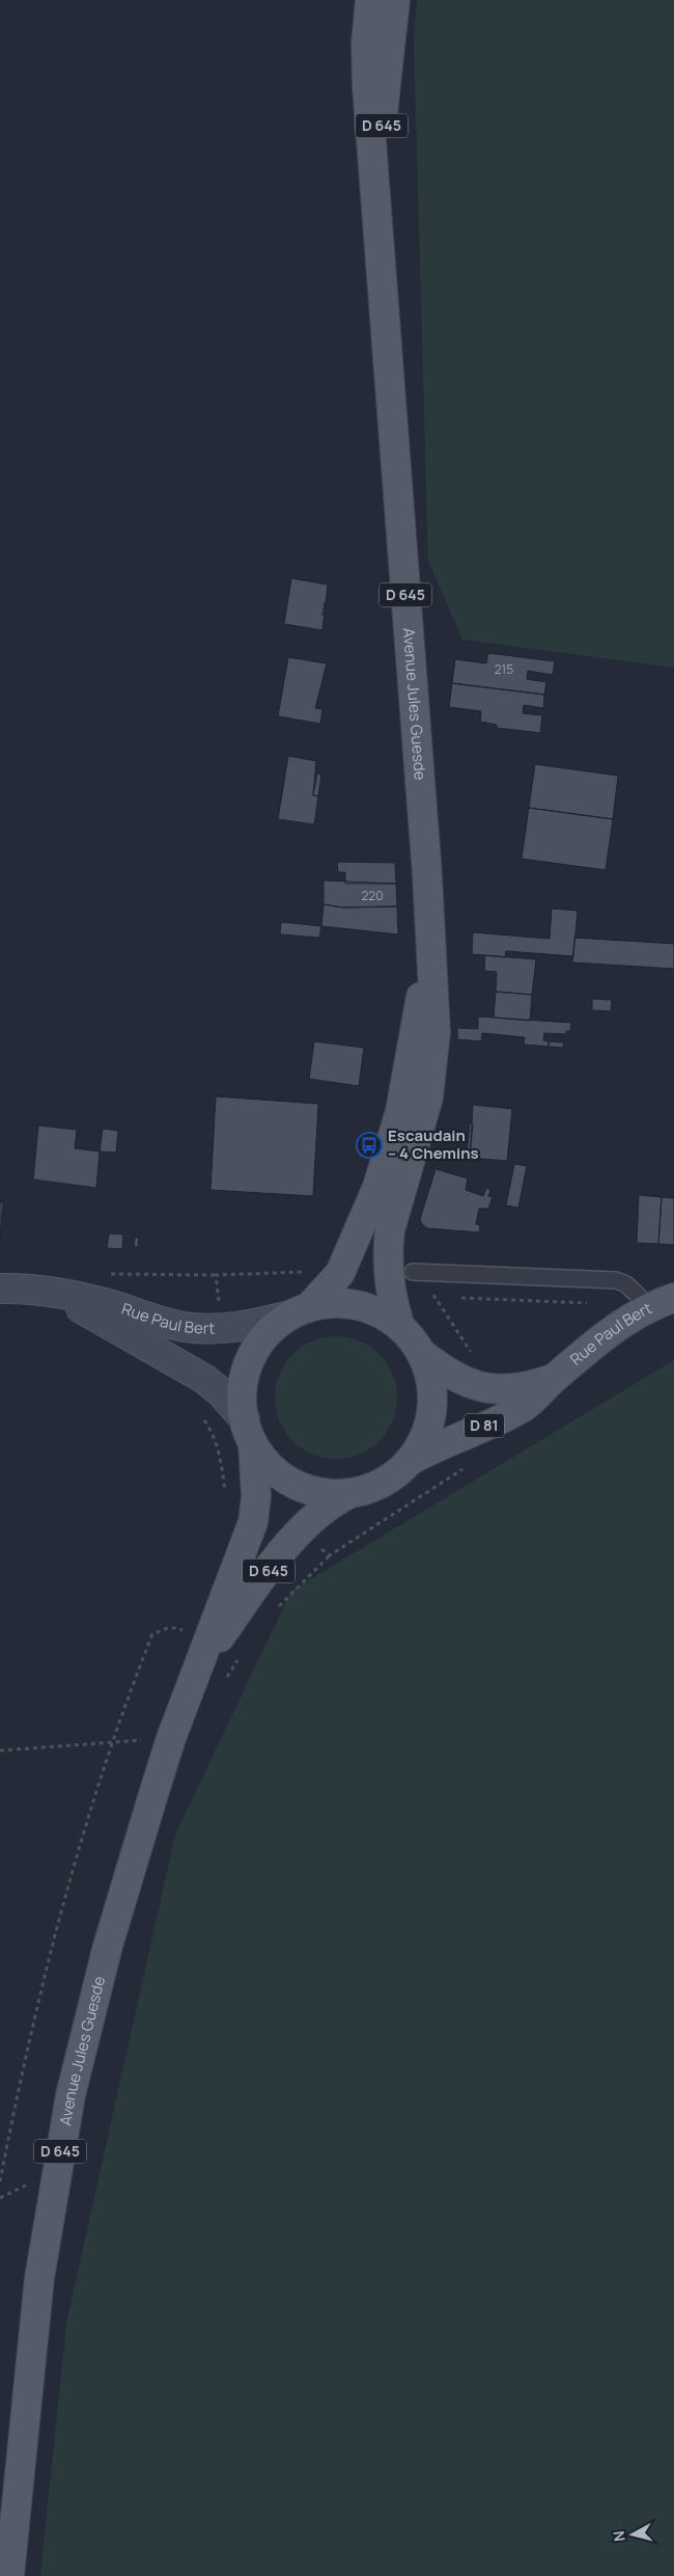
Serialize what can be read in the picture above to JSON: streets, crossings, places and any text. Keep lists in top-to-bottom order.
{
  "streets": {
    "main road": [
      "D 645",
      "Avenue Jules Guesde",
      "Rue Paul Bert",
      "D 81"
    ]
  },
  "crossings": [
    ["Avenue Jules Guesde", "Rue Paul Bert"]
  ],
  "places": {
    "bus stop": ["Escaudain – 4 Chemins"]
  },
  "house_numbers": ["215", "220"],
  "north": "left"
}
